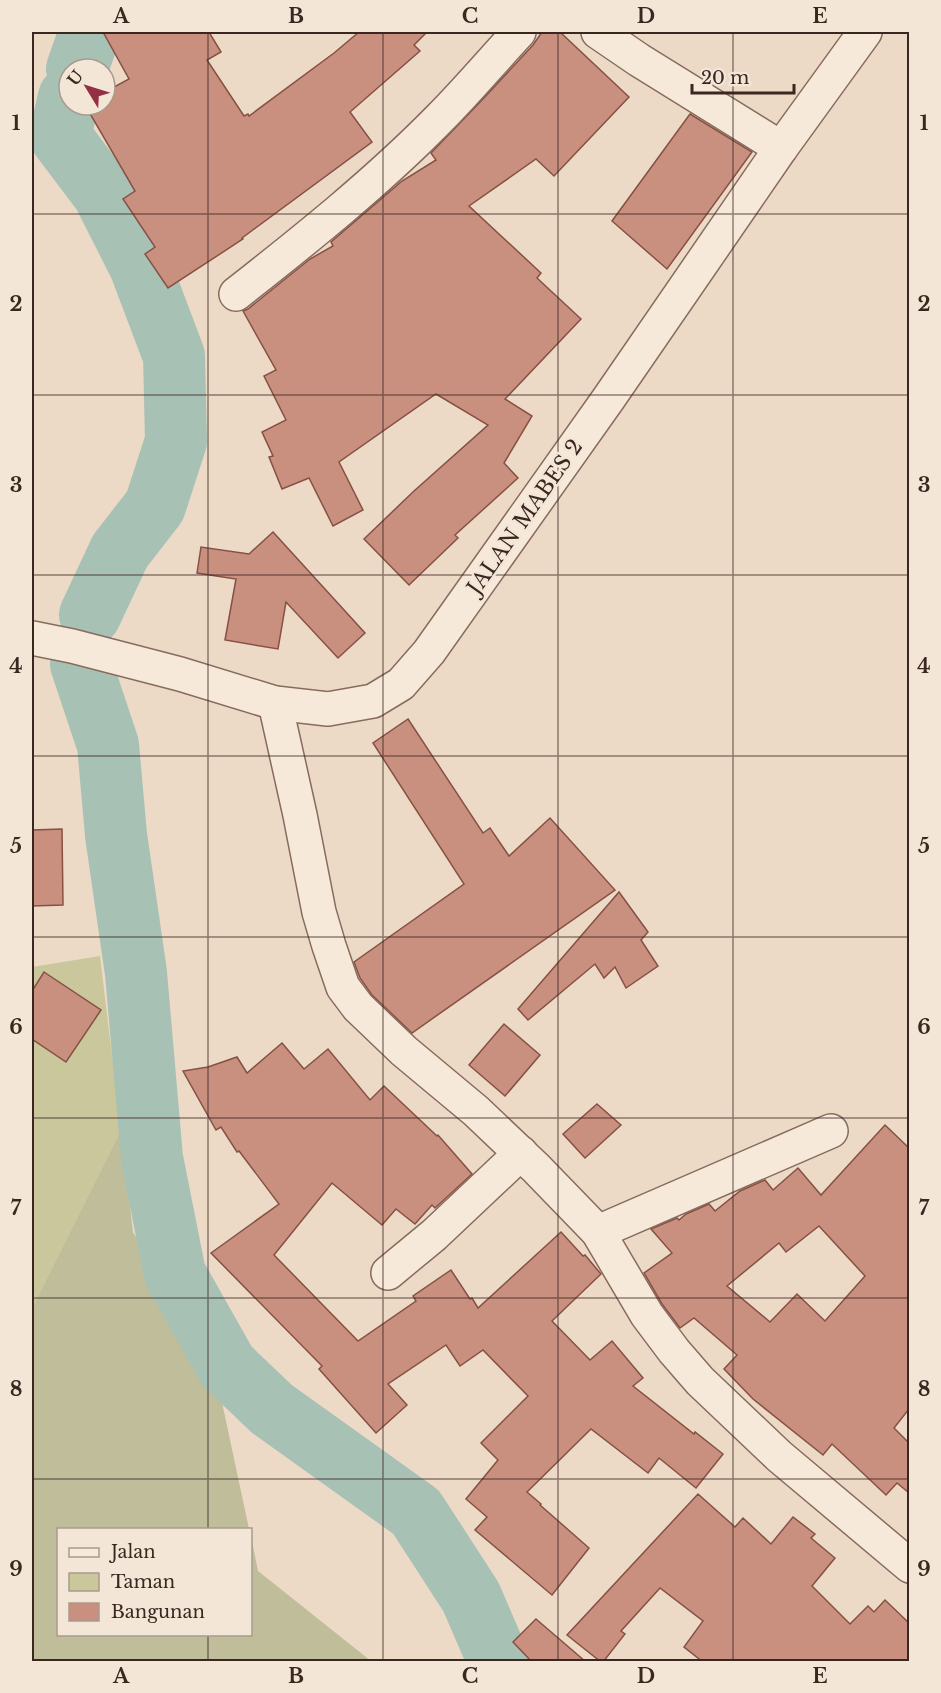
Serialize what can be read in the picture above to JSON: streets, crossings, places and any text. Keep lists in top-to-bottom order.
{
  "streets": {
    "street": ["JALAN MABES 2"]
  },
  "legend": ["Jalan", "Taman", "Bangunan"],
  "scale_bar": "20 m",
  "north": "top left",
  "grid": {
    "columns": [
      "A",
      "B",
      "C",
      "D",
      "E"
    ],
    "rows": [
      "1",
      "2",
      "3",
      "4",
      "5",
      "6",
      "7",
      "8",
      "9"
    ]
  }
}
